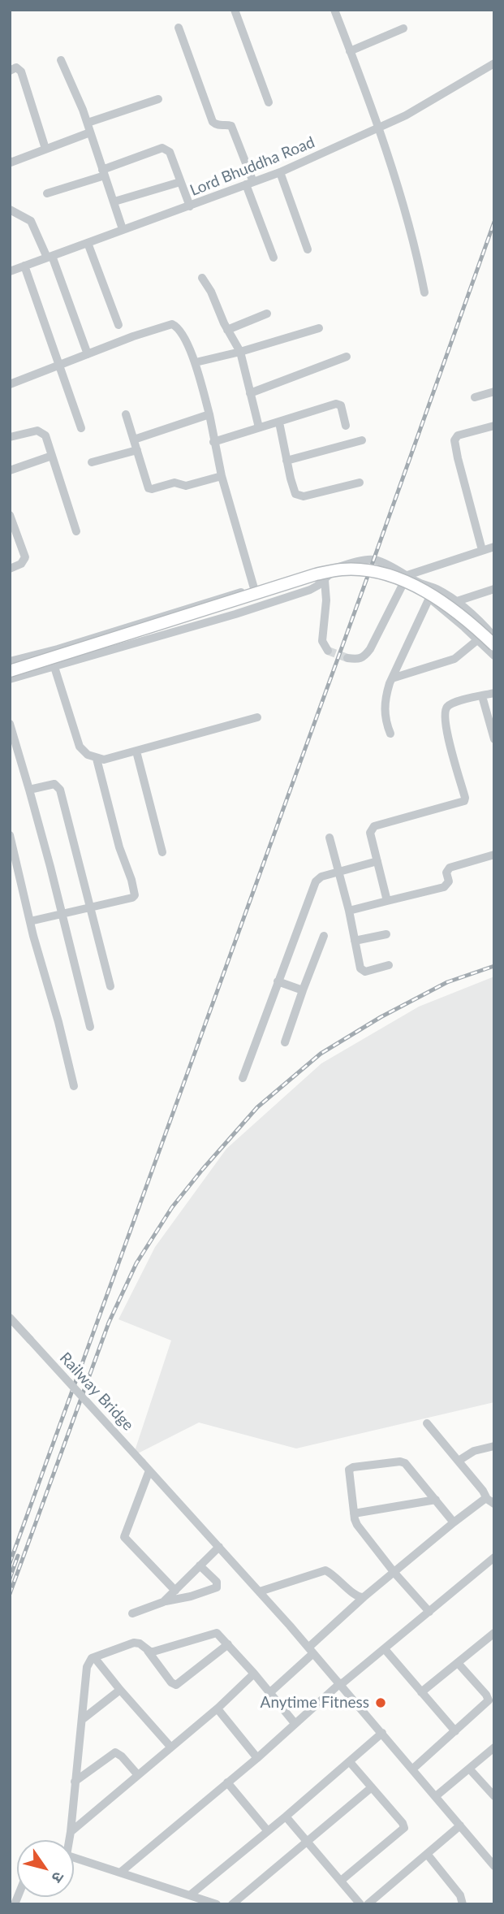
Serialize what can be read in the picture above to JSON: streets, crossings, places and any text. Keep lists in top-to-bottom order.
{
  "streets": {
    "street": ["Lord Bhuddha Road", "Railway Bridge"]
  },
  "places": ["Anytime Fitness"],
  "north": "bottom right"
}
